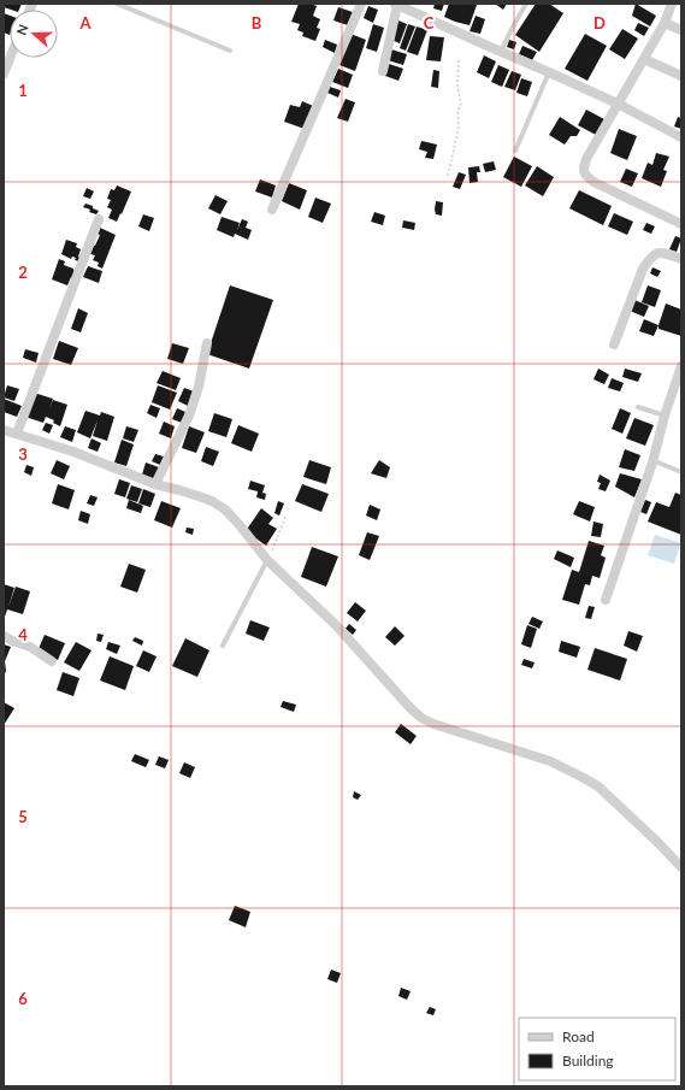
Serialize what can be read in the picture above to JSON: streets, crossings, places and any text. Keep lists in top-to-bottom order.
{
  "legend": ["Road", "Building"],
  "north": "left",
  "grid": {
    "columns": [
      "A",
      "B",
      "C",
      "D"
    ],
    "rows": [
      "1",
      "2",
      "3",
      "4",
      "5",
      "6"
    ]
  }
}
